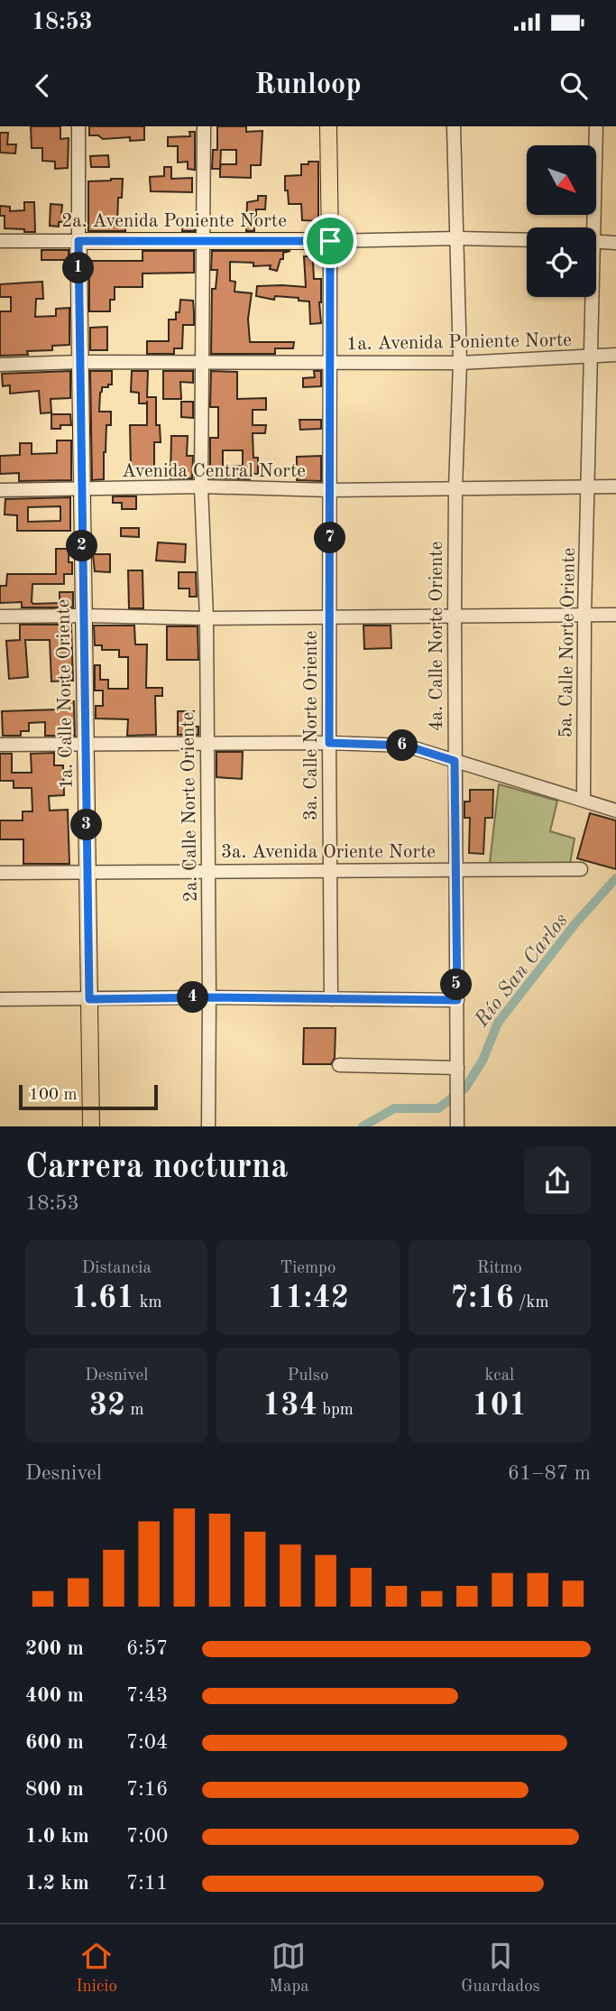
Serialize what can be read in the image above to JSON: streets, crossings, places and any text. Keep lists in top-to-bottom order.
{
  "streets": {
    "main road": ["2a. Avenida Poniente Norte", "1a. Calle Norte Oriente"],
    "street": [
      "1a. Avenida Poniente Norte",
      "Avenida Central Norte",
      "4a. Calle Norte Oriente",
      "5a. Calle Norte Oriente",
      "3a. Calle Norte Oriente",
      "2a. Calle Norte Oriente",
      "3a. Avenida Oriente Norte"
    ]
  },
  "crossings": [
    ["2a. Avenida Poniente Norte", "4a. Calle Norte Oriente"],
    ["2a. Avenida Poniente Norte", "1a. Calle Norte Oriente"],
    ["2a. Avenida Poniente Norte", "3a. Calle Norte Oriente"],
    ["2a. Avenida Poniente Norte", "2a. Calle Norte Oriente"],
    ["1a. Avenida Poniente Norte", "4a. Calle Norte Oriente"],
    ["1a. Avenida Poniente Norte", "5a. Calle Norte Oriente"],
    ["1a. Avenida Poniente Norte", "1a. Calle Norte Oriente"],
    ["1a. Avenida Poniente Norte", "3a. Calle Norte Oriente"],
    ["1a. Avenida Poniente Norte", "2a. Calle Norte Oriente"],
    ["Avenida Central Norte", "4a. Calle Norte Oriente"],
    ["Avenida Central Norte", "5a. Calle Norte Oriente"],
    ["Avenida Central Norte", "1a. Calle Norte Oriente"],
    ["Avenida Central Norte", "3a. Calle Norte Oriente"],
    ["Avenida Central Norte", "2a. Calle Norte Oriente"],
    ["4a. Calle Norte Oriente", "3a. Avenida Oriente Norte"],
    ["1a. Calle Norte Oriente", "3a. Avenida Oriente Norte"],
    ["3a. Calle Norte Oriente", "3a. Avenida Oriente Norte"],
    ["2a. Calle Norte Oriente", "3a. Avenida Oriente Norte"]
  ],
  "water": ["Río San Carlos"],
  "scale_bar": "100 m",
  "north": "bottom right",
  "page": {
    "status": "18:53",
    "header": "Runloop",
    "pins": [
      "1",
      "7",
      "2",
      "6",
      "3",
      "5",
      "4"
    ],
    "scale": "100 m",
    "heading": ["Carrera nocturna", "18:53"],
    "stats": [
      ["Distancia", "1.61 km"],
      ["Tiempo", "11:42"],
      ["Ritmo", "7:16 /km"],
      ["Desnivel", "32 m"],
      ["Pulso", "134 bpm"],
      ["kcal", "101"]
    ],
    "chart": ["Desnivel", "61–87 m"],
    "list": [
      {
        "name": "200 m",
        "note": "6:57"
      },
      {
        "name": "400 m",
        "note": "7:43"
      },
      {
        "name": "600 m",
        "note": "7:04"
      },
      {
        "name": "800 m",
        "note": "7:16"
      },
      {
        "name": "1.0 km",
        "note": "7:00"
      },
      {
        "name": "1.2 km",
        "note": "7:11"
      }
    ],
    "tabs": ["Inicio", "Mapa", "Guardados"]
  }
}
